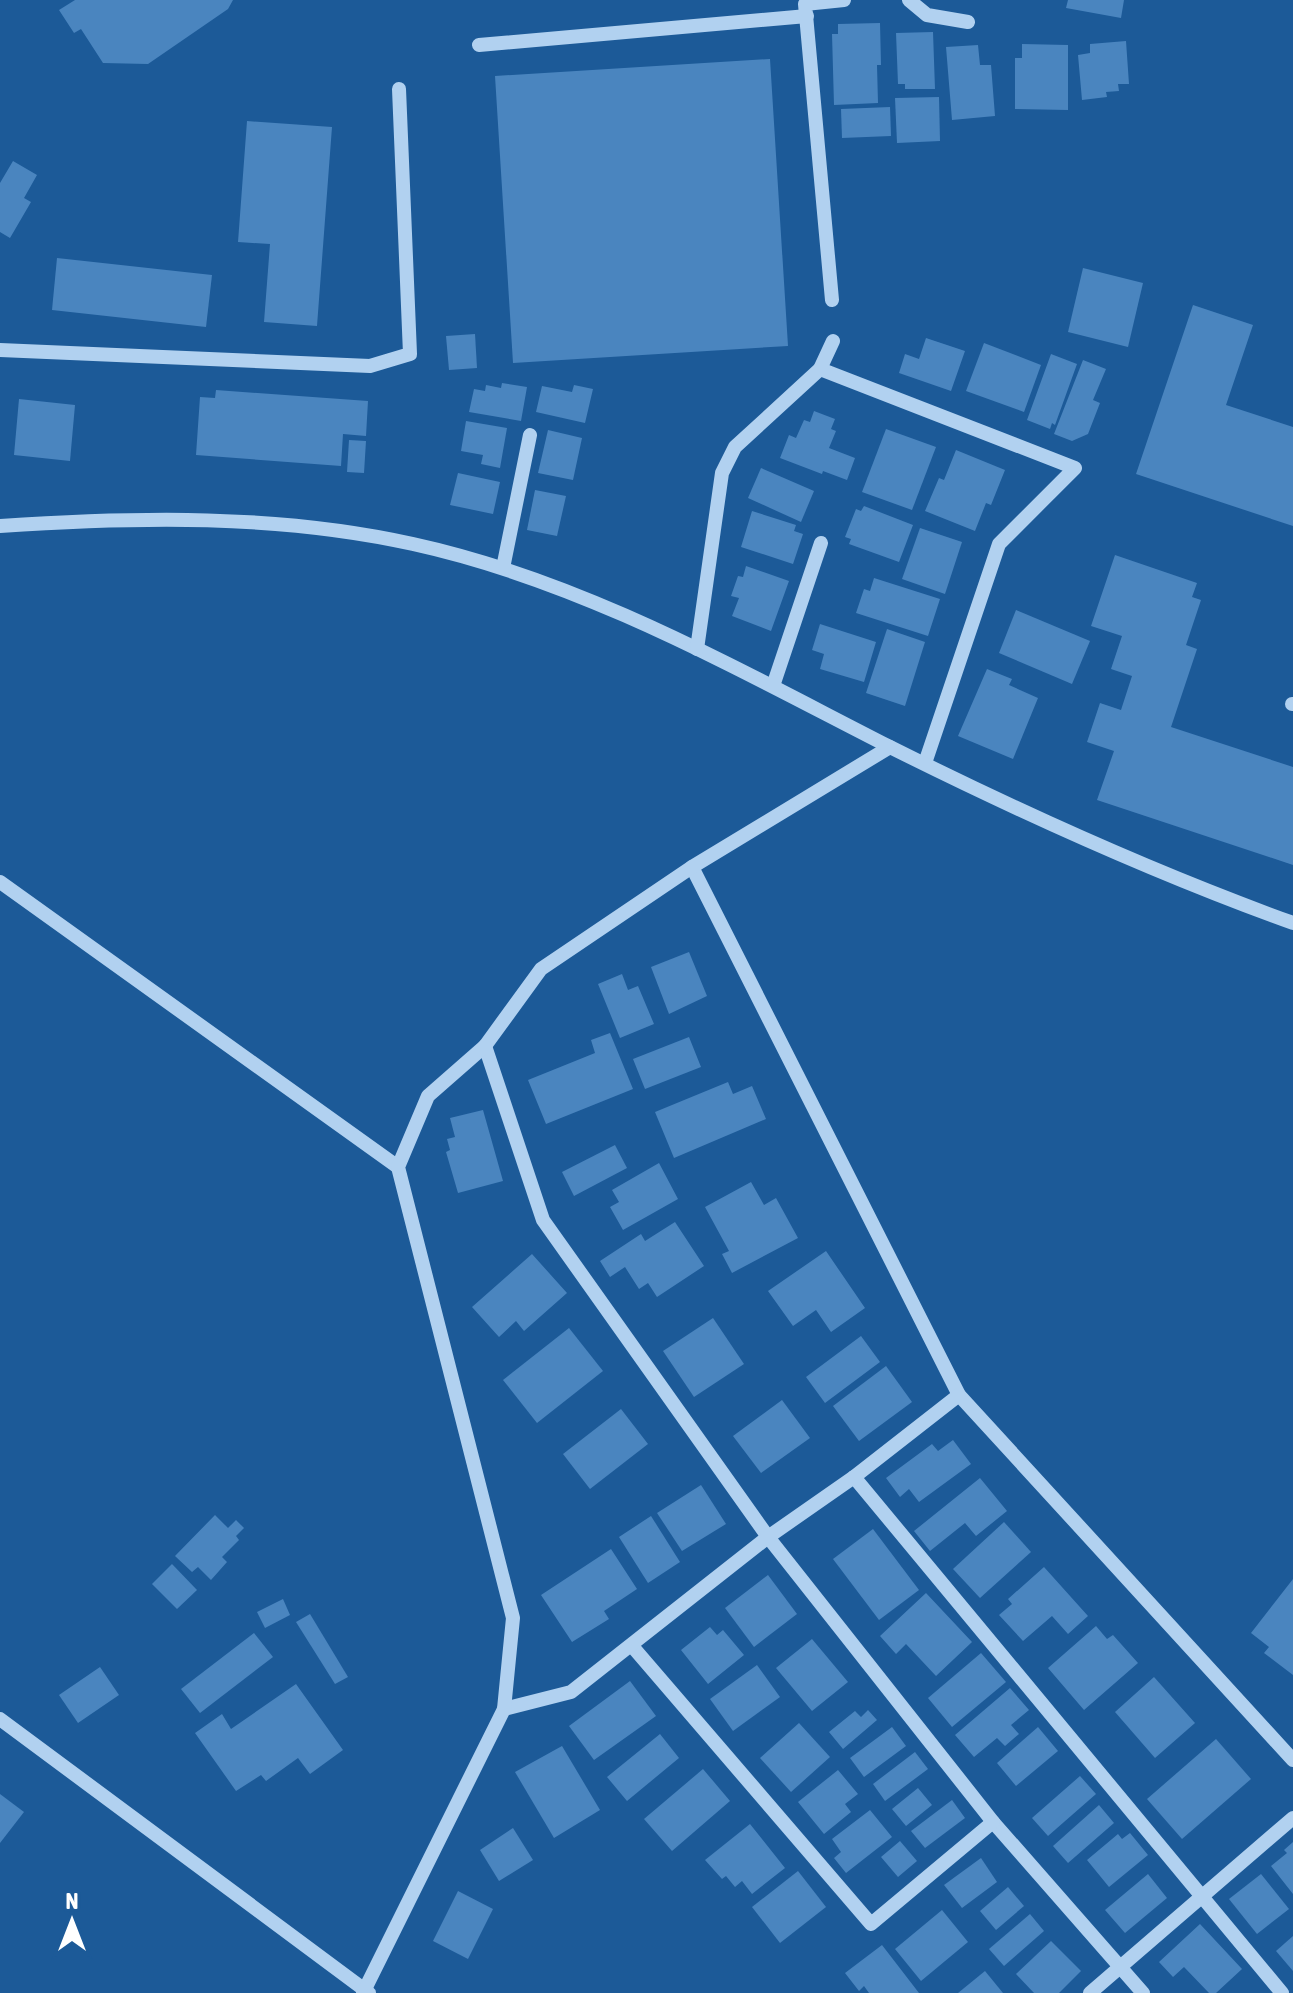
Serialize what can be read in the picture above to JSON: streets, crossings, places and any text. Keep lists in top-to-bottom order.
{
  "north": "top"
}
